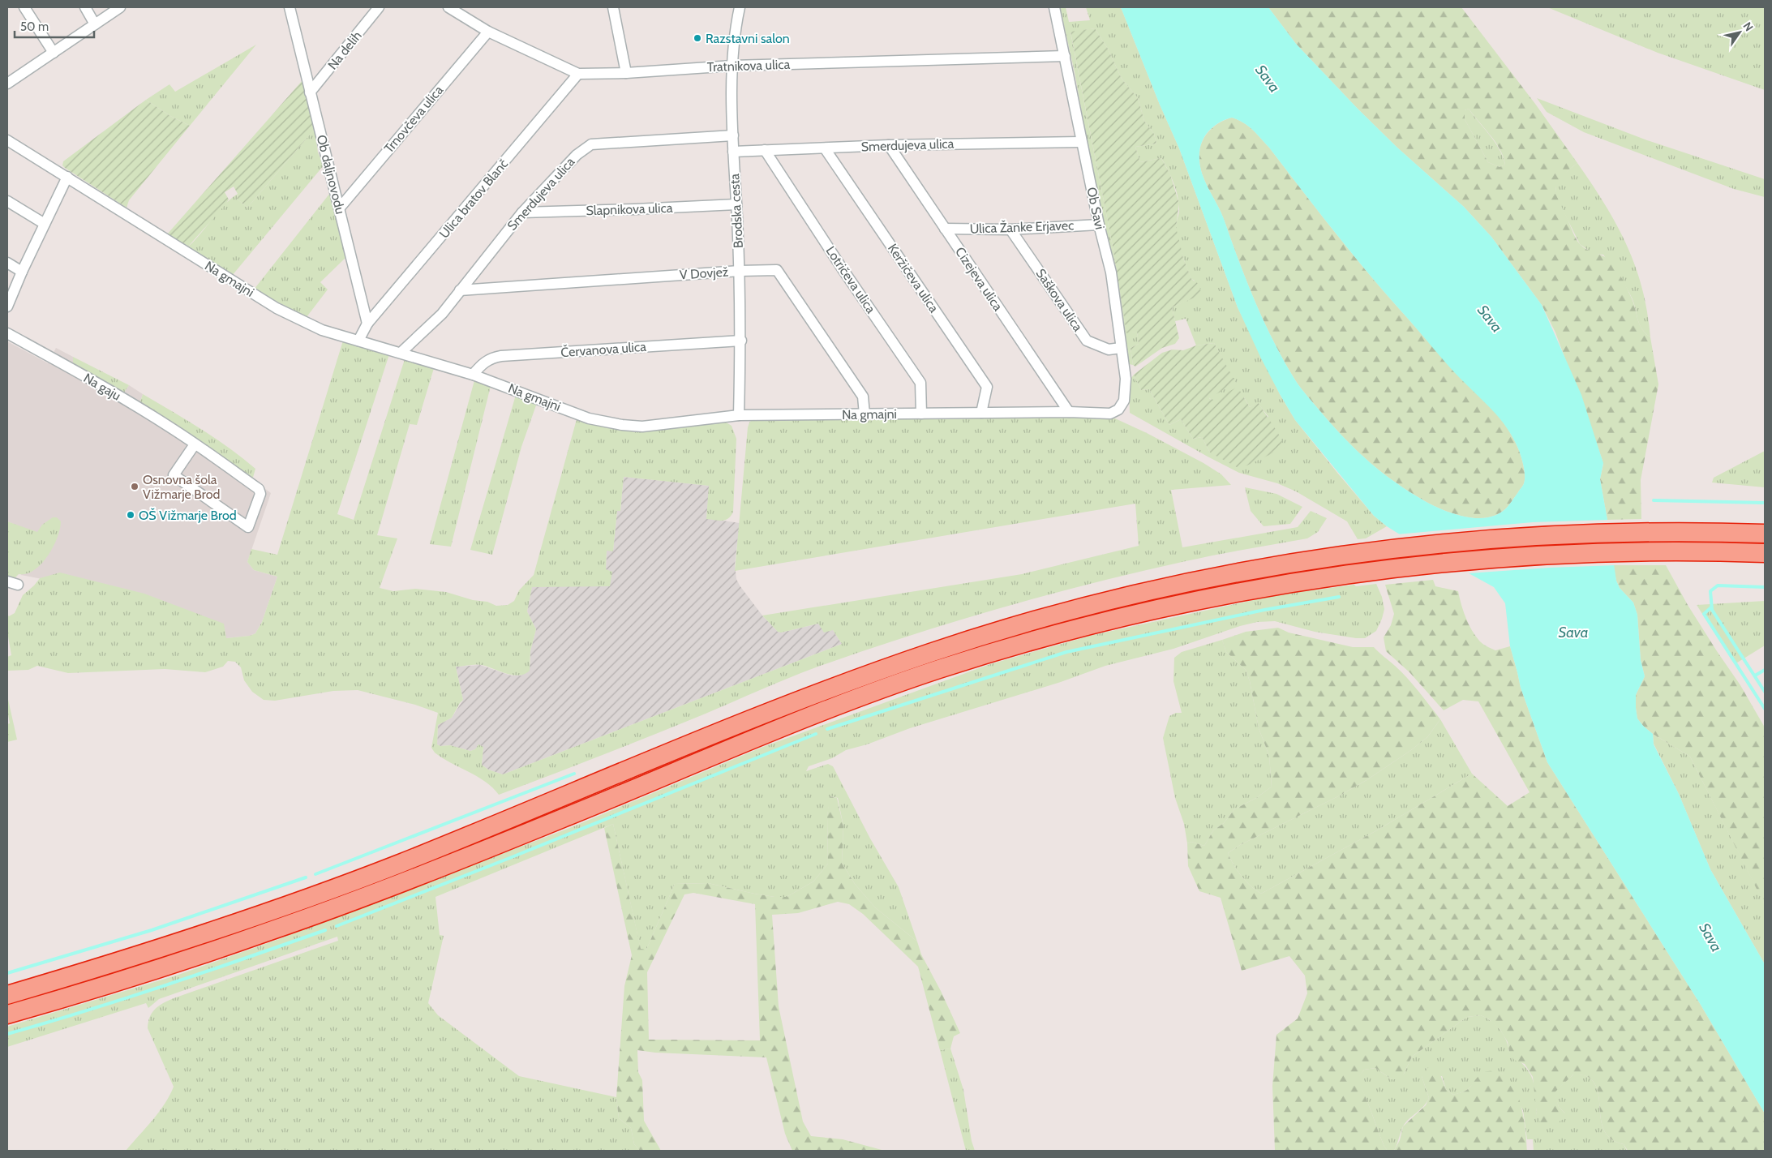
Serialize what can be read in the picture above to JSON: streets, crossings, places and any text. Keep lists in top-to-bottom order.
{
  "streets": {
    "street": [
      "Na delih",
      "Tratnikova ulica",
      "Trnovčeva ulica",
      "Smerdujeva ulica",
      "Ob daljnovodu",
      "Ulica bratov Blanč",
      "Ob Savi",
      "Slapnikova ulica",
      "Brodska cesta",
      "Ulica Žanke Erjavec",
      "V Dovjež",
      "Keržičeva ulica",
      "Na gmajni",
      "Cizejeva ulica",
      "Lotričeva ulica",
      "Saškova ulica",
      "Červanova ulica",
      "Na gaju"
    ]
  },
  "crossings": [
    ["Na delih", "Ob daljnovodu"],
    ["Tratnikova ulica", "Trnovčeva ulica"],
    ["Tratnikova ulica", "Ulica bratov Blanč"],
    ["Tratnikova ulica", "Ob Savi"],
    ["Tratnikova ulica", "Brodska cesta"],
    ["Trnovčeva ulica", "Ob daljnovodu"],
    ["Smerdujeva ulica", "Ob Savi"],
    ["Smerdujeva ulica", "Slapnikova ulica"],
    ["Smerdujeva ulica", "Brodska cesta"],
    ["Smerdujeva ulica", "V Dovjež"],
    ["Smerdujeva ulica", "Keržičeva ulica"],
    ["Smerdujeva ulica", "Na gmajni"],
    ["Smerdujeva ulica", "Cizejeva ulica"],
    ["Smerdujeva ulica", "Lotričeva ulica"],
    ["Ob daljnovodu", "Ulica bratov Blanč"],
    ["Ob Savi", "Ulica Žanke Erjavec"],
    ["Ob Savi", "Na gmajni"],
    ["Ob Savi", "Saškova ulica"],
    ["Slapnikova ulica", "Brodska cesta"],
    ["Brodska cesta", "V Dovjež"],
    ["Brodska cesta", "Na gmajni"],
    ["Brodska cesta", "Červanova ulica"],
    ["Ulica Žanke Erjavec", "Cizejeva ulica"],
    ["Ulica Žanke Erjavec", "Saškova ulica"],
    ["V Dovjež", "Na gmajni"],
    ["Keržičeva ulica", "Na gmajni"],
    ["Na gmajni", "Cizejeva ulica"],
    ["Na gmajni", "Lotričeva ulica"],
    ["Na gmajni", "Červanova ulica"]
  ],
  "water": ["Sava"],
  "places": ["Razstavni salon", "Osnovna šola Vižmarje Brod", "OŠ Vižmarje Brod"],
  "scale_bar": "50 m",
  "north": "top right"
}
